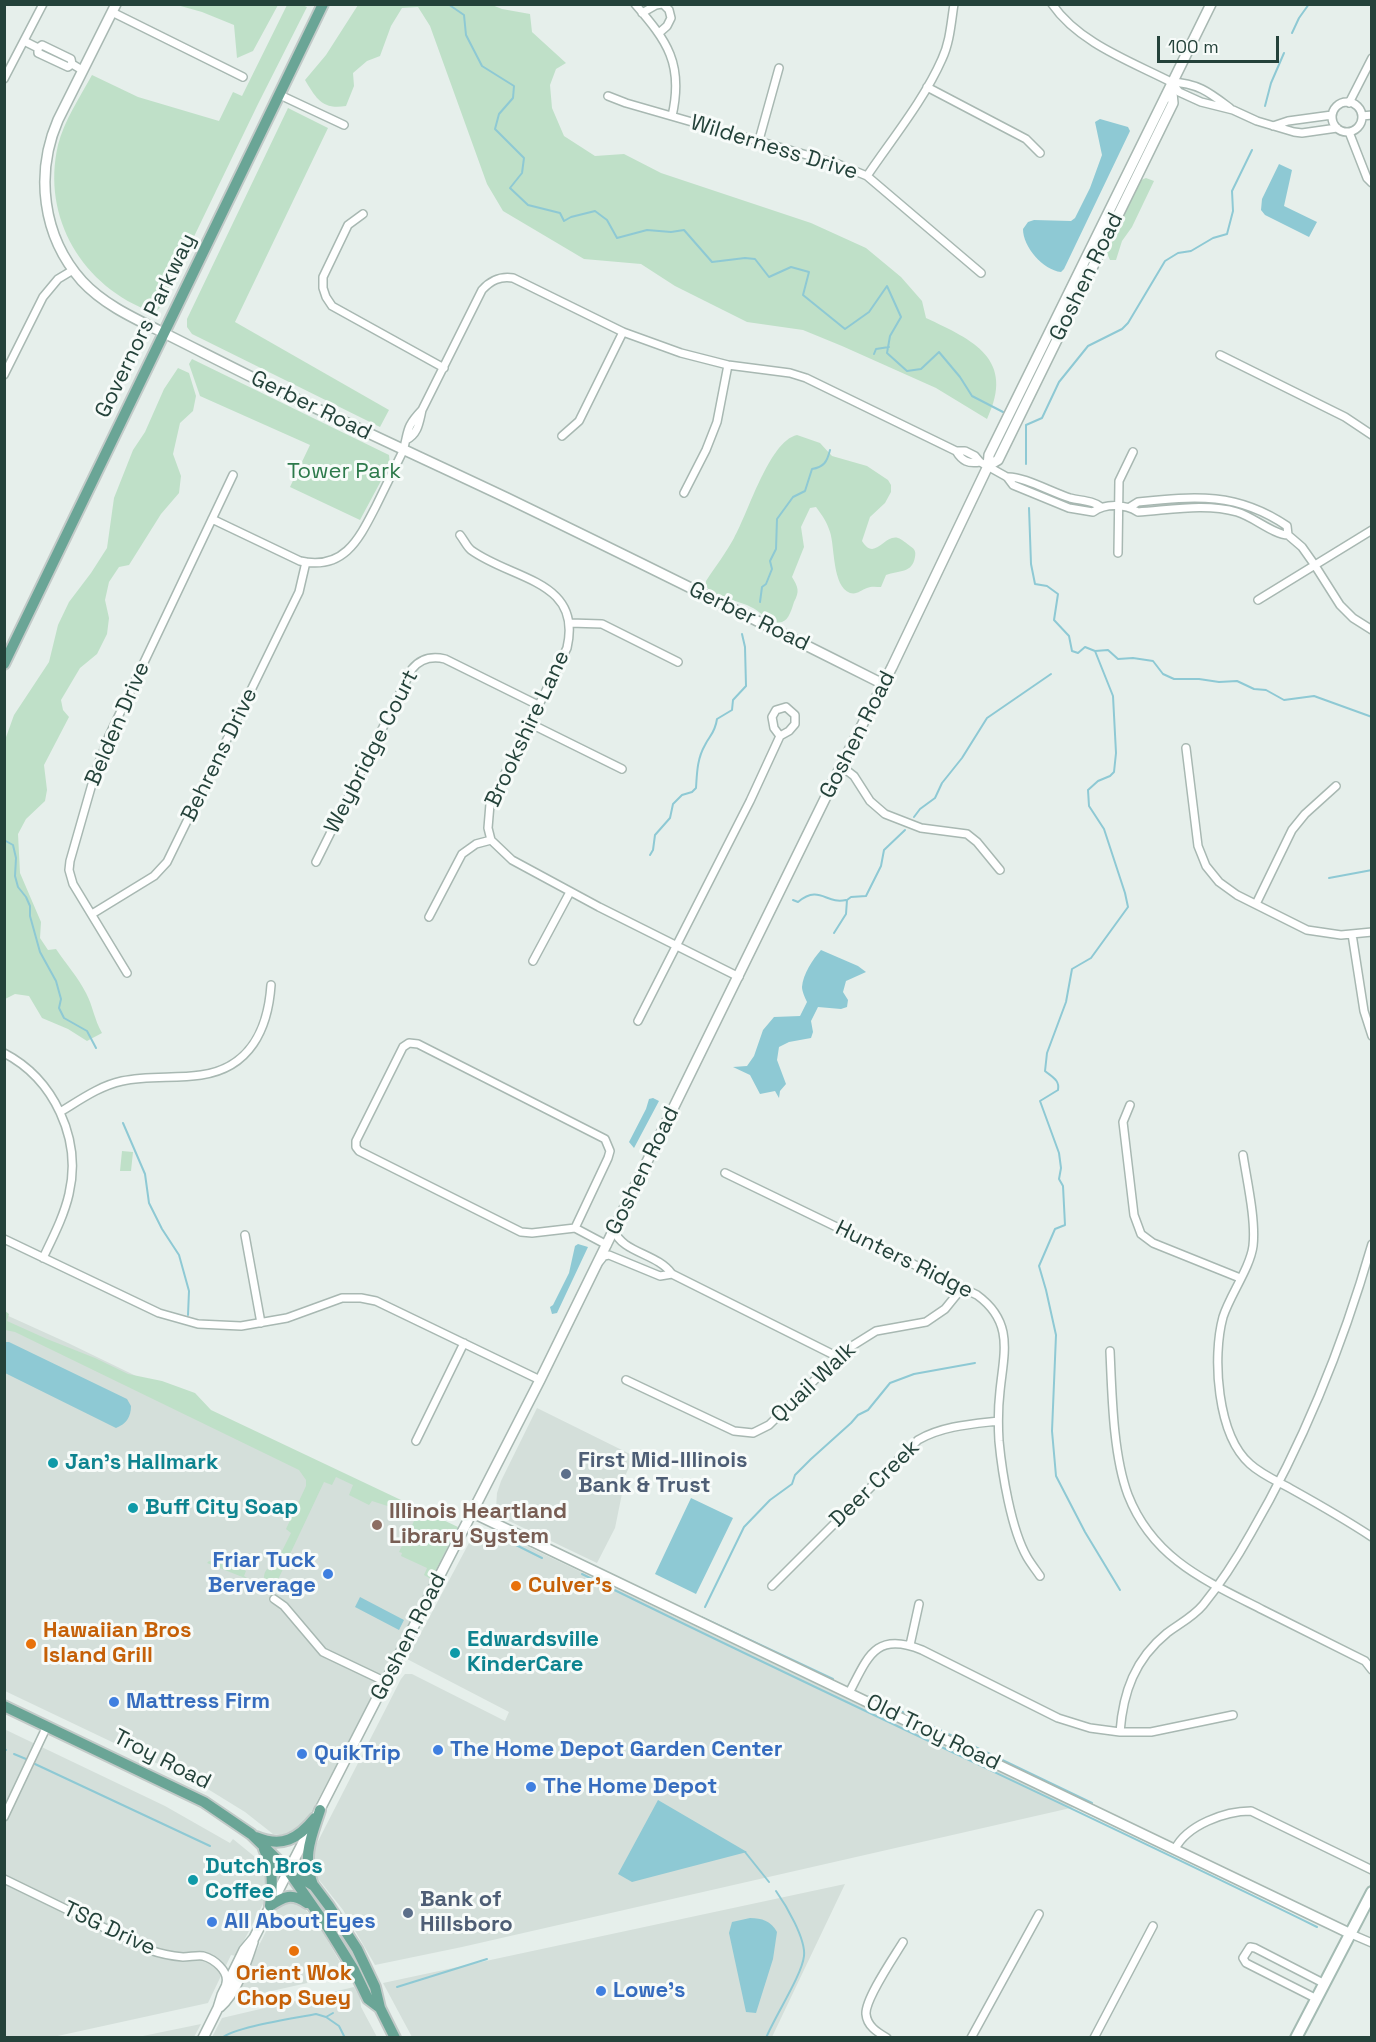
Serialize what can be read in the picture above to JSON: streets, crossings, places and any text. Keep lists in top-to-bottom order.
{
  "streets": {
    "main road": ["Governors Parkway", "Troy Road"],
    "street": [
      "Wilderness Drive",
      "Goshen Road",
      "Gerber Road",
      "Belden Drive",
      "Brookshire Lane",
      "Weybridge Court",
      "Behrens Drive",
      "Hunters Ridge",
      "Quail Walk",
      "Deer Creek",
      "Old Troy Road",
      "TSG Drive"
    ]
  },
  "crossings": [
    ["Goshen Road", "Gerber Road"],
    ["Goshen Road", "Brookshire Lane"],
    ["Goshen Road", "Old Troy Road"],
    ["Goshen Road", "Troy Road"],
    ["Governors Parkway", "Gerber Road"],
    ["Belden Drive", "Behrens Drive"],
    ["Brookshire Lane", "Weybridge Court"],
    ["Hunters Ridge", "Quail Walk"],
    ["Hunters Ridge", "Deer Creek"]
  ],
  "parks": ["Tower Park"],
  "places": [
    "Jan's Hallmark",
    "First Mid-Illinois Bank & Trust",
    "Buff City Soap",
    "Illinois Heartland Library System",
    "Friar Tuck Berverage",
    "Culver's",
    "Hawaiian Bros Island Grill",
    "Edwardsville KinderCare",
    "Mattress Firm",
    "The Home Depot Garden Center",
    "QuikTrip",
    "The Home Depot",
    "Dutch Bros Coffee",
    "Bank of Hillsboro",
    "All About Eyes",
    "Orient Wok Chop Suey",
    "Lowe's"
  ],
  "scale_bar": "100 m"
}
